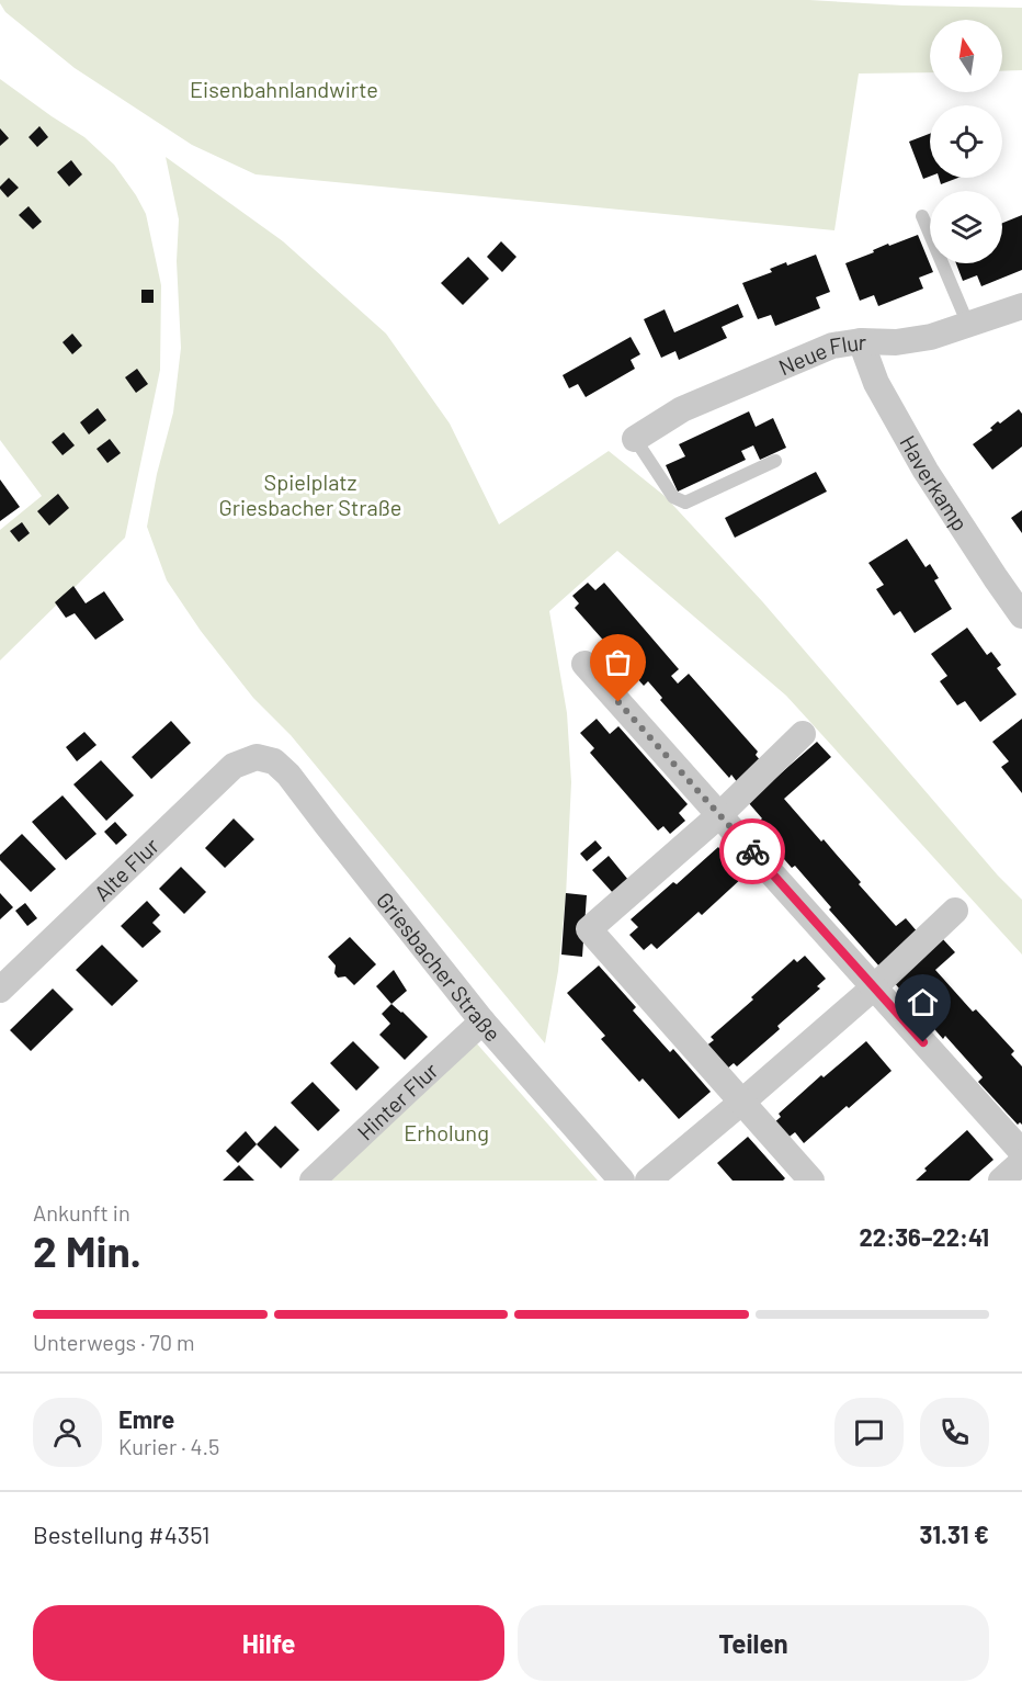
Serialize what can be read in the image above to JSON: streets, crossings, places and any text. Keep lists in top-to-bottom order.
{
  "streets": {
    "street": [
      "Neue Flur",
      "Haverkamp",
      "Alte Flur",
      "Griesbacher Straße",
      "Hinter Flur"
    ]
  },
  "crossings": [
    ["Neue Flur", "Haverkamp"],
    ["Alte Flur", "Griesbacher Straße"],
    ["Griesbacher Straße", "Hinter Flur"]
  ],
  "parks": ["Eisenbahnlandwirte", "Spielplatz Griesbacher Straße", "Erholung"],
  "north": "top",
  "page": {
    "heading": ["2 Min.", "Ankunft in", "22:36–22:41"],
    "panel": [
      "Emre",
      "Kurier · 4.5",
      "Bestellung #4351",
      "31.31 €"
    ],
    "bar": "Unterwegs · 70 m",
    "buttons": ["Hilfe", "Teilen"]
  }
}
